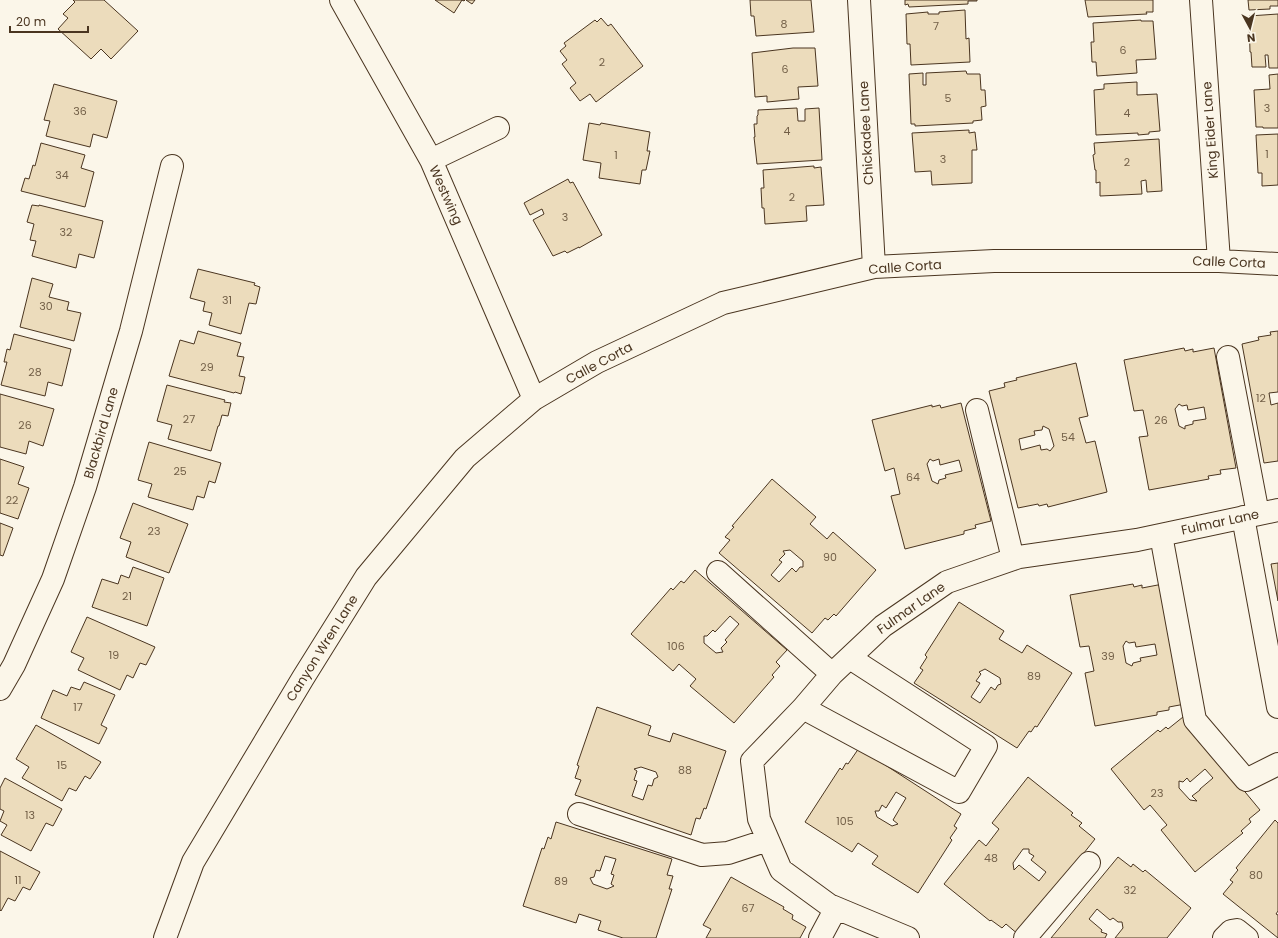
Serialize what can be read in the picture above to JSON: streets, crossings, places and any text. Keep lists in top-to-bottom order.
{
  "streets": {
    "street": [
      "King Eider Lane",
      "Chickadee Lane",
      "Westwing",
      "Calle Corta",
      "Blackbird Lane",
      "Fulmar Lane",
      "Canyon Wren Lane"
    ]
  },
  "crossings": [
    ["King Eider Lane", "Calle Corta"],
    ["Chickadee Lane", "Calle Corta"],
    ["Westwing", "Calle Corta"],
    ["Westwing", "Canyon Wren Lane"],
    ["Calle Corta", "Canyon Wren Lane"]
  ],
  "house_numbers": [
    "8",
    "7",
    "6",
    "2",
    "6",
    "5",
    "3",
    "36",
    "4",
    "4",
    "1",
    "1",
    "3",
    "2",
    "34",
    "2",
    "3",
    "32",
    "31",
    "30",
    "29",
    "28",
    "12",
    "27",
    "26",
    "26",
    "54",
    "25",
    "64",
    "22",
    "23",
    "90",
    "21",
    "106",
    "19",
    "39",
    "89",
    "17",
    "15",
    "88",
    "23",
    "13",
    "105",
    "48",
    "80",
    "11",
    "89",
    "32",
    "67"
  ],
  "scale_bar": "20 m",
  "north": "bottom"
}
